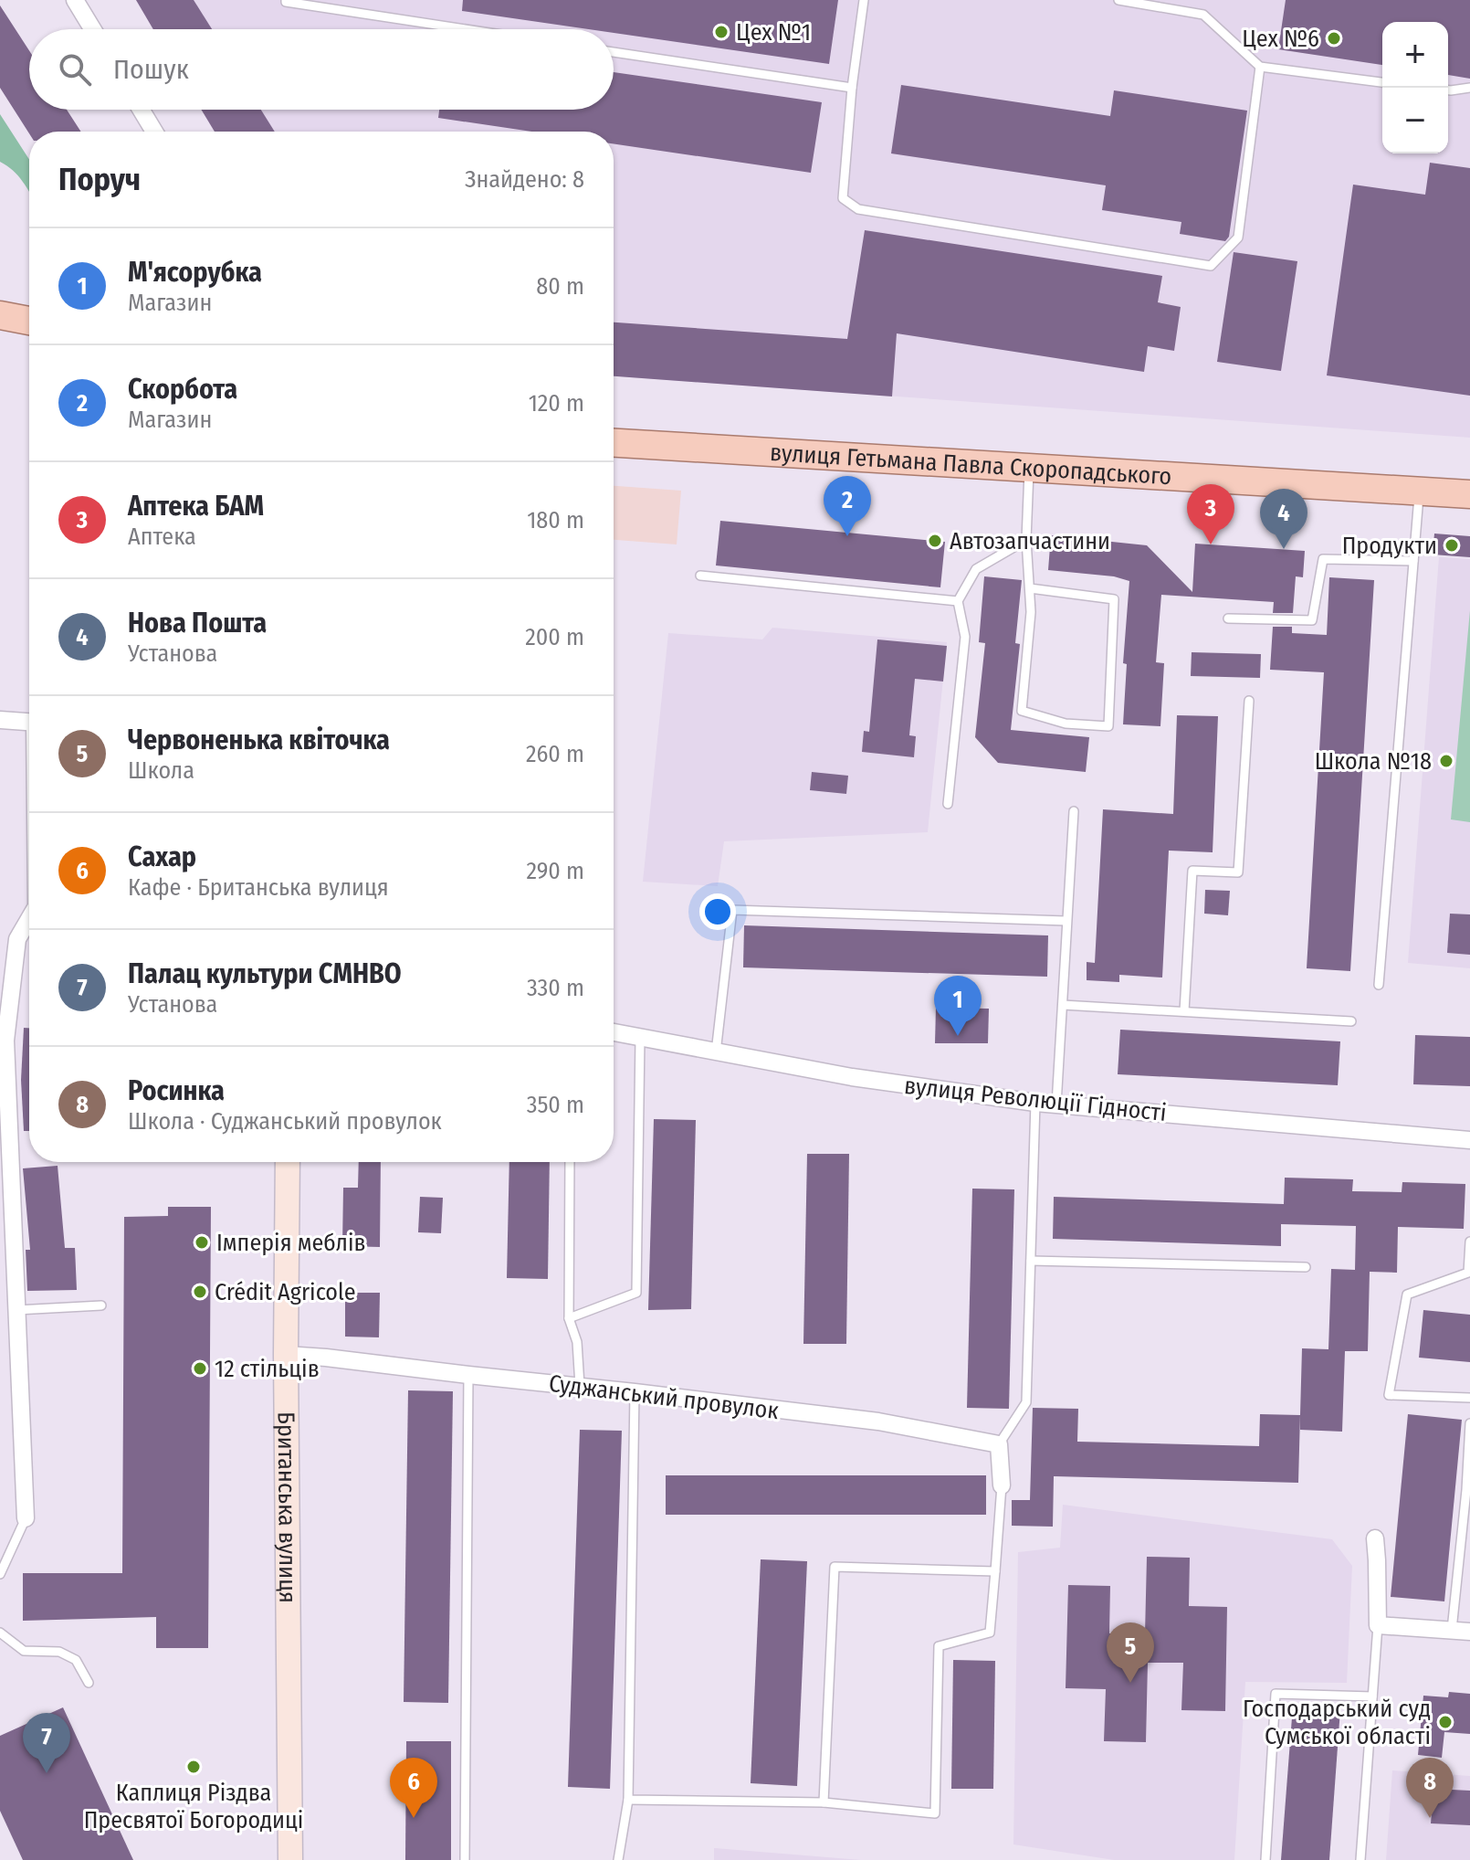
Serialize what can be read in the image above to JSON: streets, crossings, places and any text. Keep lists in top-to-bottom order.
{
  "streets": {
    "main road": ["вулиця Гетьмана Павла Скоропадського", "Британська вулиця"],
    "street": ["вулиця Революції Гідності", "Суджанський провулок"]
  },
  "crossings": [
    ["Суджанський провулок", "Британська вулиця"]
  ],
  "places": [
    "Цех №1",
    "Цех №6",
    "Автозапчастини",
    "Продукти",
    "Школа №18",
    "Імперія меблів",
    "Crédit Agricole",
    "12 стільців",
    "Господарський суд Сумської області",
    "Каплиця Різдва Пресвятої Богородиці"
  ],
  "page": {
    "map_buttons": ["+", "−"],
    "search": "Пошук",
    "heading": ["Поруч", "Знайдено: 8"],
    "list": [
      {
        "mark": "1",
        "name": "М'ясорубка",
        "note": "Магазин",
        "value": "80 m"
      },
      {
        "mark": "2",
        "name": "Скорбота",
        "note": "Магазин",
        "value": "120 m"
      },
      {
        "mark": "3",
        "name": "Аптека БАМ",
        "note": "Аптека",
        "value": "180 m"
      },
      {
        "mark": "4",
        "name": "Нова Пошта",
        "note": "Установа",
        "value": "200 m"
      },
      {
        "mark": "5",
        "name": "Червоненька квіточка",
        "note": "Школа",
        "value": "260 m"
      },
      {
        "mark": "6",
        "name": "Сахар",
        "note": "Кафе · Британська вулиця",
        "value": "290 m"
      },
      {
        "mark": "7",
        "name": "Палац культури СМНВО",
        "note": "Установа",
        "value": "330 m"
      },
      {
        "mark": "8",
        "name": "Росинка",
        "note": "Школа · Суджанський провулок",
        "value": "350 m"
      }
    ],
    "pins": [
      "2",
      "3",
      "4",
      "1",
      "5",
      "7",
      "6",
      "8"
    ]
  }
}
